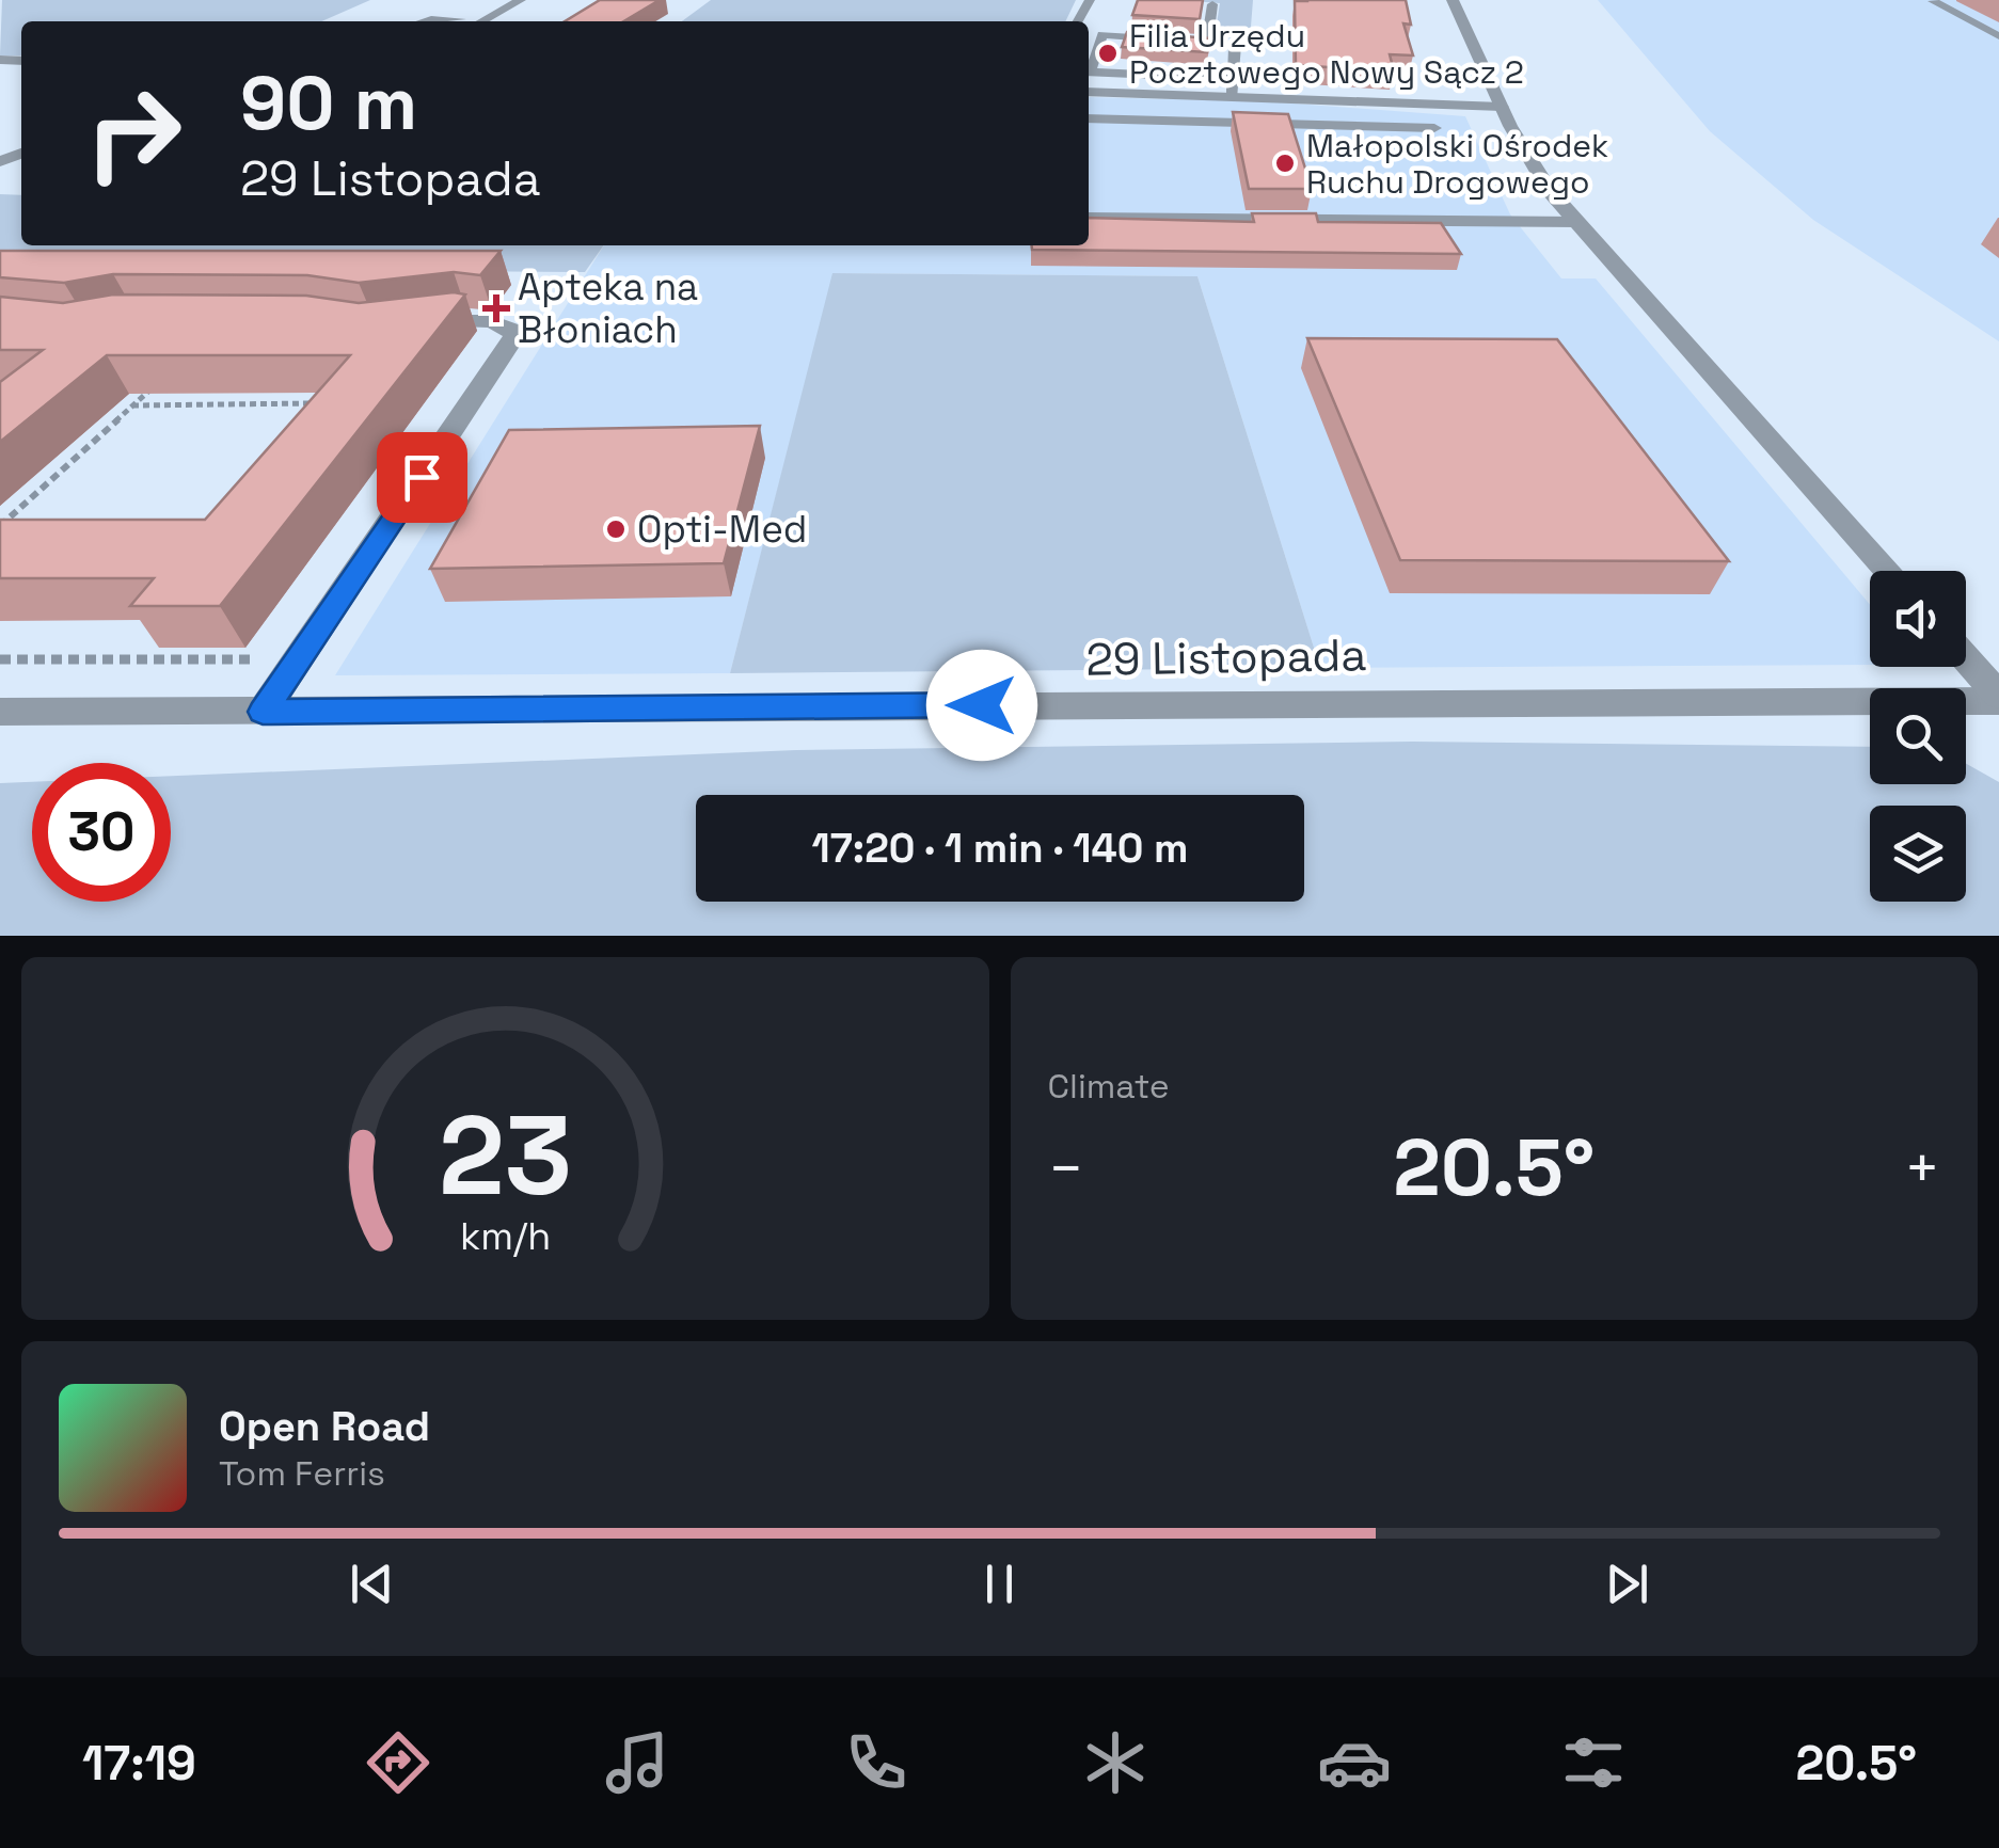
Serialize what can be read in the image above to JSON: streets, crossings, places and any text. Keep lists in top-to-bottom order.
{
  "streets": {
    "street": ["29 Listopada"]
  },
  "places": {
    "other": ["Filia Urzędu Pocztowego Nowy Sącz 2", "Małopolski Ośrodek Ruchu Drogowego", "Opti-Med"],
    "health": ["Apteka na Błoniach"]
  },
  "page": {
    "turn": ["90 m", "29 Listopada"],
    "limit": "30",
    "trip": "17:20 · 1 min · 140 m",
    "tile": "Climate",
    "heat": ["−", "20.5°", "+"],
    "song": ["Open Road", "Tom Ferris"],
    "tabs": ["17:19", "20.5°"],
    "gauge": ["23", "km/h"]
  }
}
